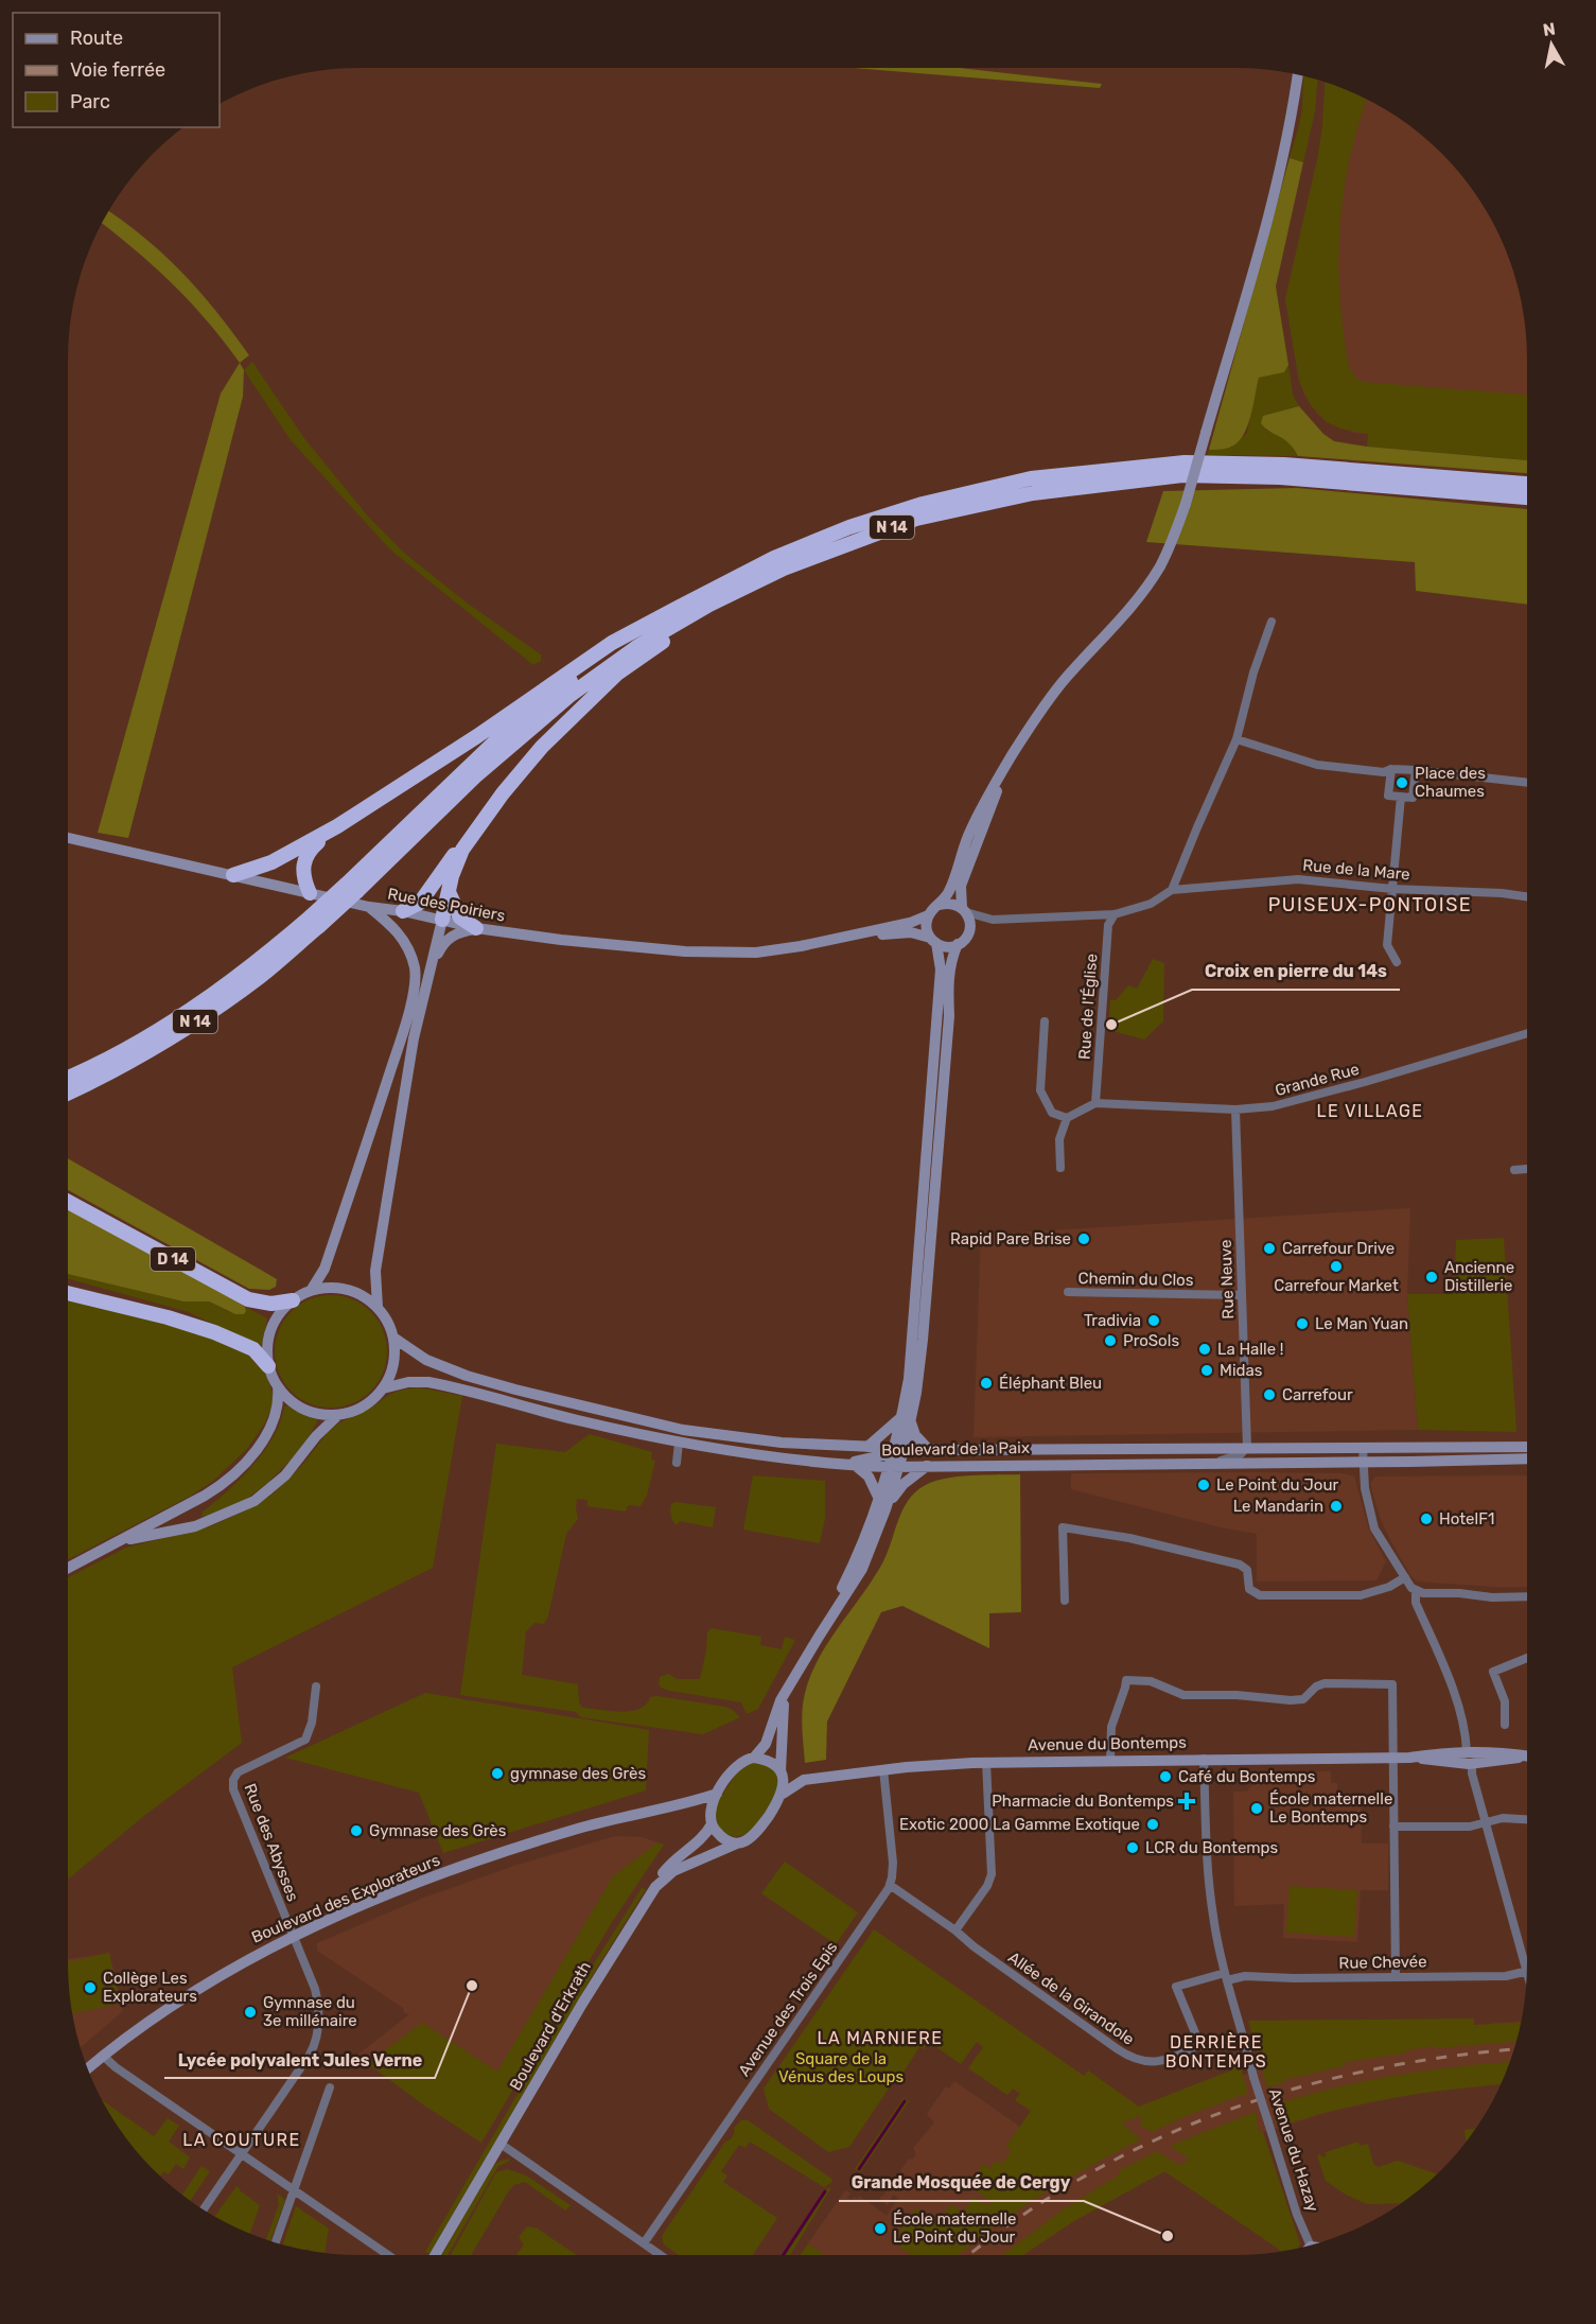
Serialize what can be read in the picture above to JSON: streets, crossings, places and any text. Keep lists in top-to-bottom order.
{
  "streets": {
    "highway": ["N 14", "D 14"],
    "main road": [
      "Rue des Poiriers",
      "Boulevard de la Paix",
      "Avenue du Bontemps",
      "Boulevard des Explorateurs",
      "Boulevard d'Erkrath"
    ],
    "street": [
      "Rue de la Mare",
      "Rue de l'Église",
      "Grande Rue",
      "Chemin du Clos",
      "Rue Neuve",
      "Rue des Abysses",
      "Rue Chevée",
      "Allée de la Girandole",
      "Avenue des Trois Epis",
      "Avenue du Hazay"
    ]
  },
  "crossings": [
    ["Rue de l'Église", "Grande Rue"],
    ["Grande Rue", "Rue Neuve"],
    ["D 14", "Boulevard de la Paix"],
    ["Chemin du Clos", "Rue Neuve"],
    ["Rue Neuve", "Boulevard de la Paix"],
    ["Avenue du Bontemps", "Boulevard des Explorateurs"],
    ["Avenue du Bontemps", "Boulevard d'Erkrath"],
    ["Avenue du Bontemps", "Avenue du Hazay"],
    ["Rue des Abysses", "Boulevard des Explorateurs"],
    ["Boulevard des Explorateurs", "Boulevard d'Erkrath"],
    ["Rue Chevée", "Allée de la Girandole"],
    ["Rue Chevée", "Avenue du Hazay"],
    ["Allée de la Girandole", "Avenue des Trois Epis"]
  ],
  "districts": [
    "PUISEUX-PONTOISE",
    "LE VILLAGE",
    "LA MARNIERE",
    "DERRIÈRE BONTEMPS",
    "LA COUTURE"
  ],
  "parks": ["Square de la Vénus des Loups"],
  "places": {
    "other": [
      "Place des Chaumes",
      "Croix en pierre du 14s",
      "Rapid Pare Brise",
      "Carrefour Drive",
      "Carrefour Market",
      "Ancienne Distillerie",
      "Tradivia",
      "Le Man Yuan",
      "ProSols",
      "La Halle !",
      "Midas",
      "Éléphant Bleu",
      "Carrefour",
      "Le Point du Jour",
      "Le Mandarin",
      "HotelF1",
      "gymnase des Grès",
      "Café du Bontemps",
      "École maternelle Le Bontemps",
      "Exotic 2000 La Gamme Exotique",
      "Gymnase des Grès",
      "LCR du Bontemps",
      "Lycée polyvalent Jules Verne",
      "Collège Les Explorateurs",
      "Gymnase du 3e millénaire",
      "École maternelle Le Point du Jour",
      "Grande Mosquée de Cergy"
    ],
    "health": ["Pharmacie du Bontemps"]
  },
  "legend": ["Route", "Voie ferrée", "Parc"],
  "north": "top"
}
